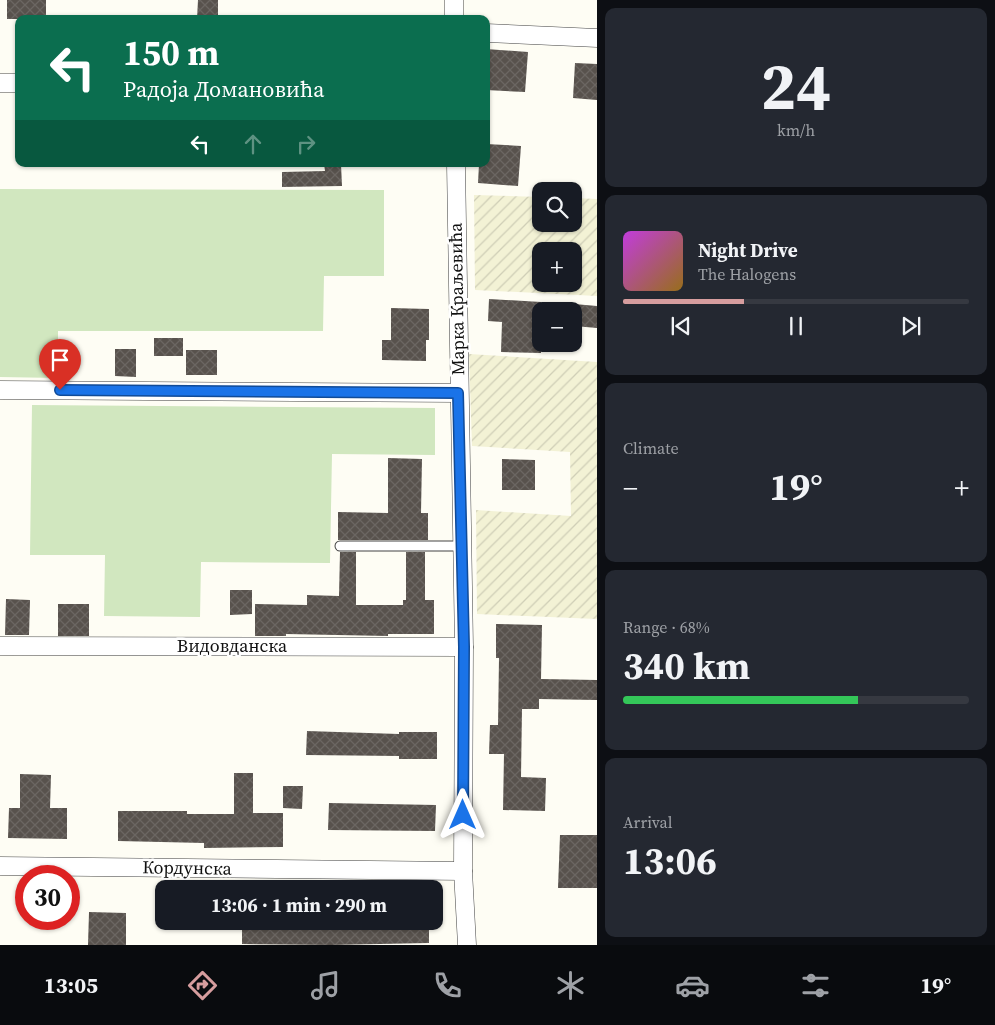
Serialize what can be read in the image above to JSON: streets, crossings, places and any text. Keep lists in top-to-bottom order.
{
  "streets": {
    "street": ["Марка Краљевића", "Видовданска", "Кордунска"]
  },
  "crossings": [
    ["Марка Краљевића", "Видовданска"],
    ["Марка Краљевића", "Кордунска"]
  ],
  "page": {
    "tile": [
      ["24", "km/h"],
      "Climate",
      ["Range · 68%", "340 km"],
      ["Arrival", "13:06"]
    ],
    "turn": ["150 m", "Радоја Домановића"],
    "map_buttons": ["+", "−"],
    "song": ["Night Drive", "The Halogens"],
    "heat": ["−", "19°", "+"],
    "limit": "30",
    "trip": "13:06 · 1 min · 290 m",
    "tabs": ["13:05", "19°"]
  }
}
